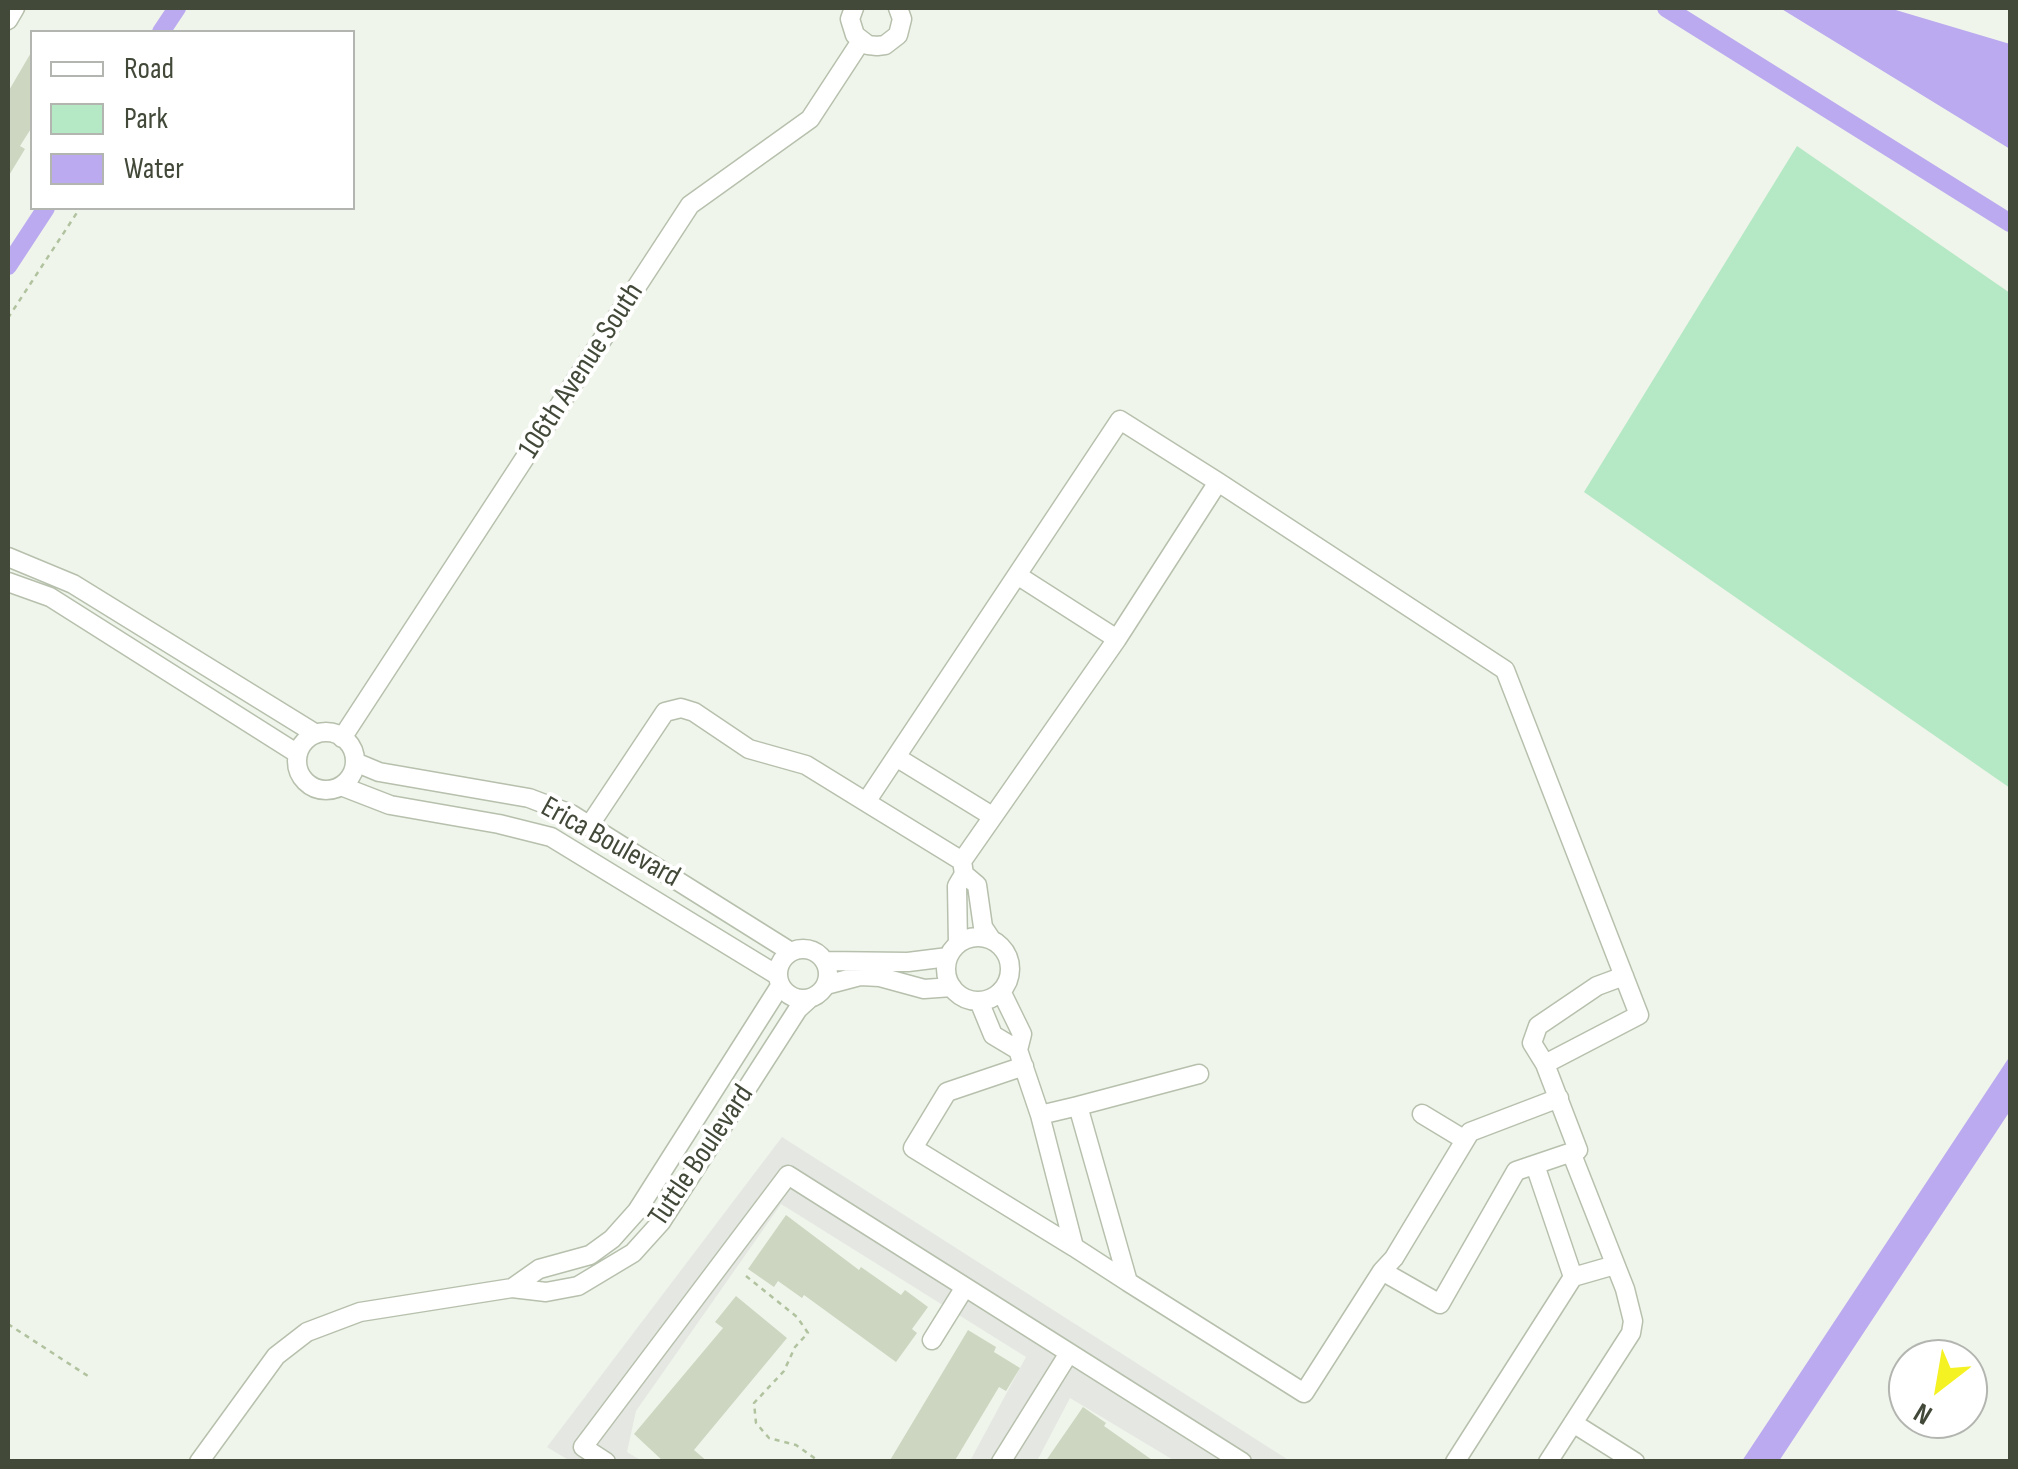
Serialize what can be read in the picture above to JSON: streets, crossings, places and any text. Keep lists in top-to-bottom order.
{
  "streets": {
    "street": ["106th Avenue South", "Erica Boulevard", "Tuttle Boulevard"]
  },
  "crossings": [
    ["106th Avenue South", "Erica Boulevard"],
    ["Erica Boulevard", "Tuttle Boulevard"]
  ],
  "legend": ["Road", "Park", "Water"],
  "north": "bottom left"
}
